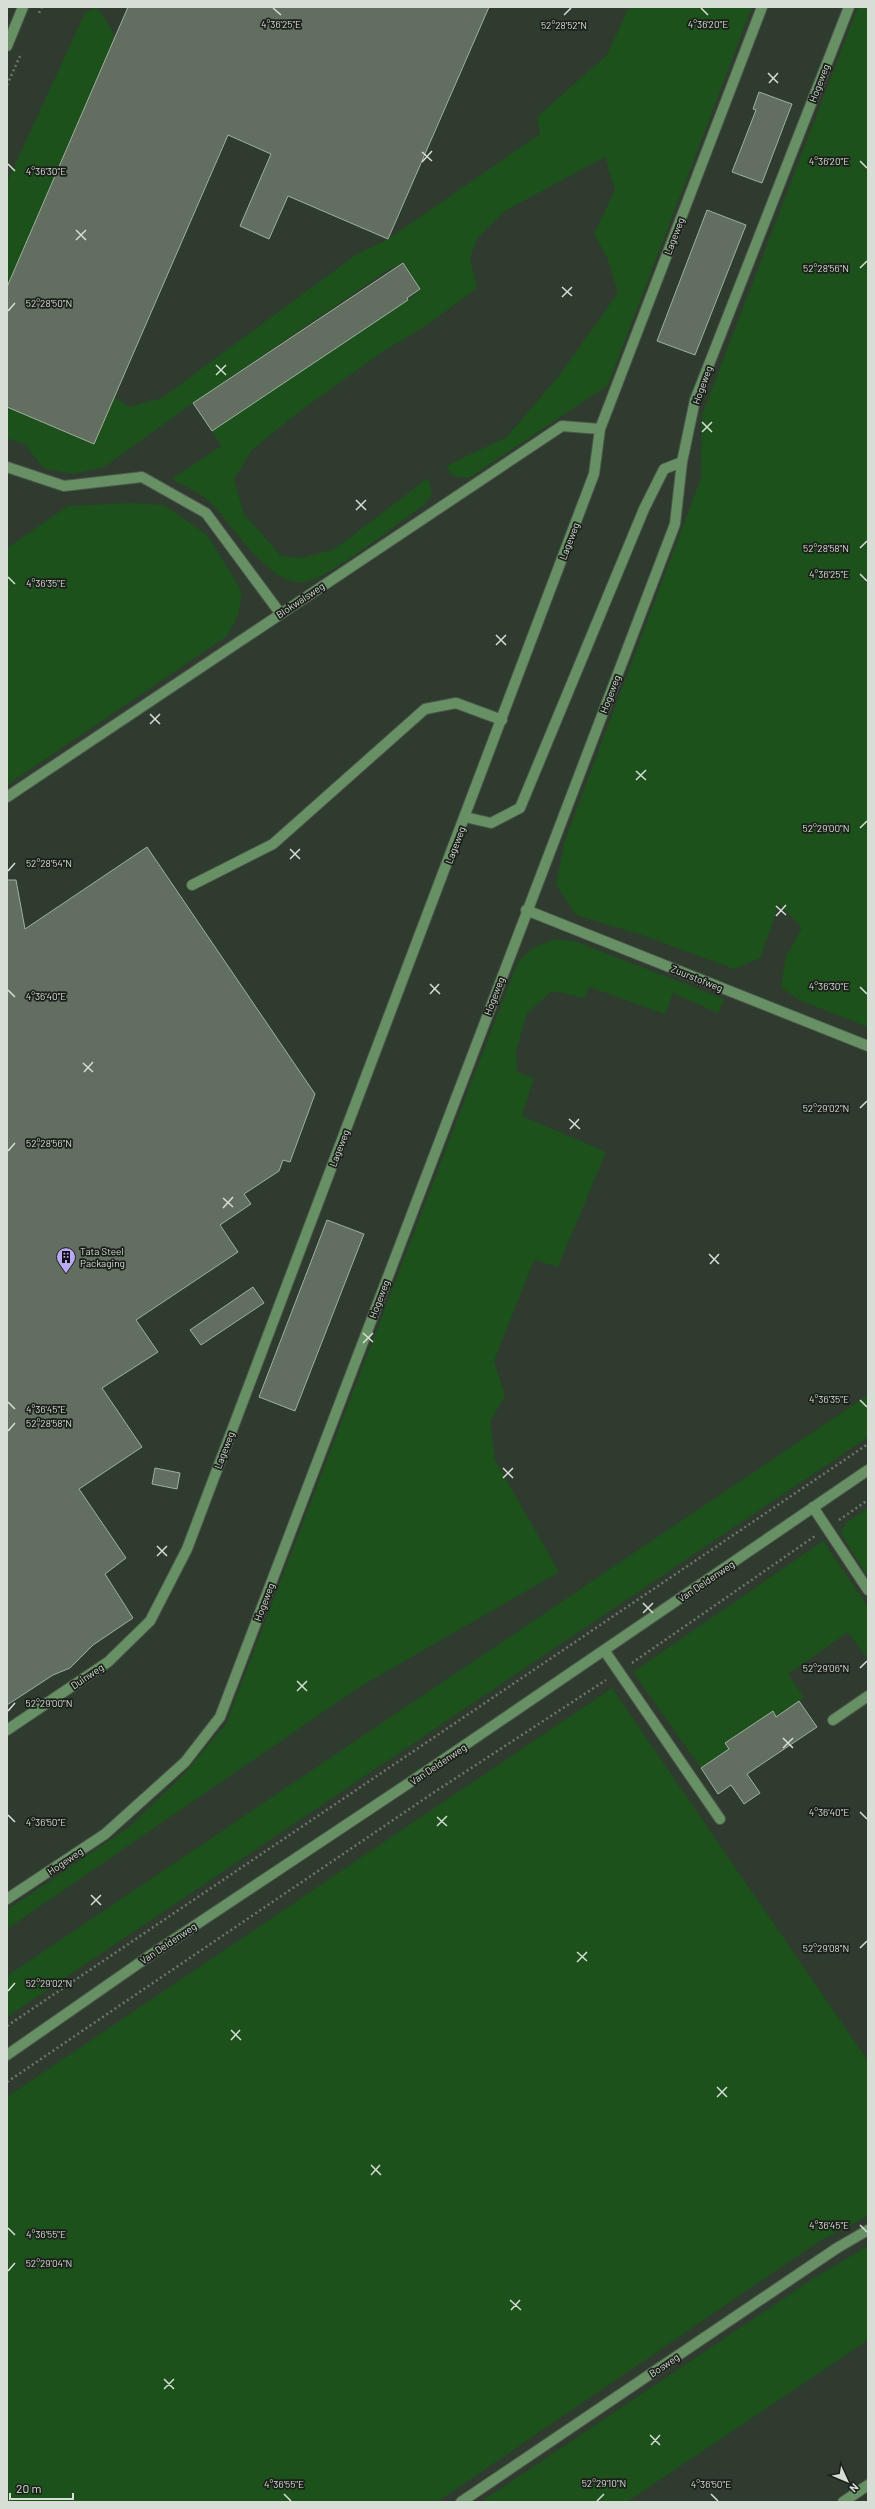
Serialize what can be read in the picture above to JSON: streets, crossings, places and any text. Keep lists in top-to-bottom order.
{
  "streets": {
    "street": [
      "Hogeweg",
      "Lageweg",
      "Blokwalsweg",
      "Zuurstofweg",
      "Van Deldenweg",
      "Duinweg",
      "Bosweg"
    ]
  },
  "crossings": [
    ["Hogeweg", "Zuurstofweg"],
    ["Lageweg", "Blokwalsweg"],
    ["Lageweg", "Duinweg"]
  ],
  "places": {
    "building": ["Tata Steel Packaging"]
  },
  "scale_bar": "20 m",
  "north": "bottom right",
  "coordinates": [
    "4°36'25\"E",
    "4°36'20\"E",
    "52°28'52\"N",
    "4°36'30\"E",
    "52°28'56\"N",
    "52°28'50\"N",
    "52°28'58\"N",
    "4°36'35\"E",
    "52°29'00\"N",
    "52°28'54\"N",
    "4°36'40\"E",
    "52°29'02\"N",
    "4°36'45\"E",
    "52°29'06\"N",
    "4°36'50\"E",
    "52°29'08\"N",
    "4°36'55\"E",
    "52°29'04\"N",
    "52°29'10\"N"
  ]
}
